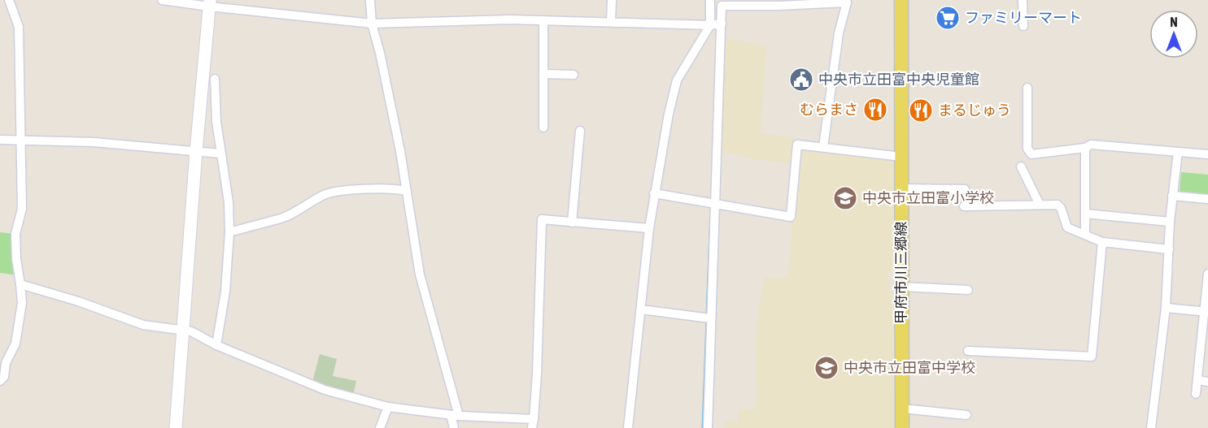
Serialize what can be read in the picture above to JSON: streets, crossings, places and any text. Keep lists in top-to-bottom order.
{
  "streets": {
    "main road": ["甲府市川三郷線"]
  },
  "places": {
    "supermarket": ["ファミリーマート"],
    "public building": ["中央市立田富中央児童館"],
    "restaurant": ["むらまさ", "まるじゅう"],
    "school or university": ["中央市立田富小学校", "中央市立田富中学校"]
  },
  "north": "top"
}
